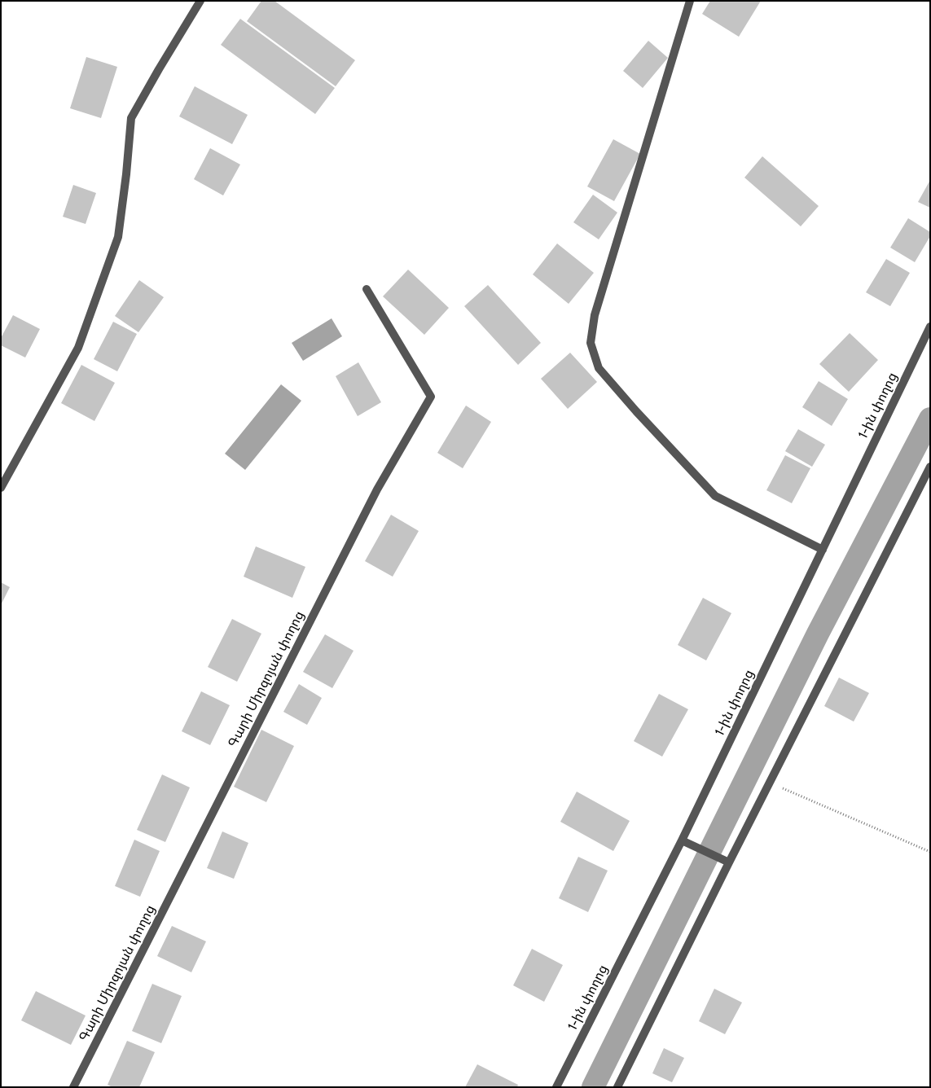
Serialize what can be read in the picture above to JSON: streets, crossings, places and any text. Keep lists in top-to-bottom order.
{
  "streets": {
    "street": ["1-ին փողոց", "Գարի Միրզոյան փողոց"]
  }
}
